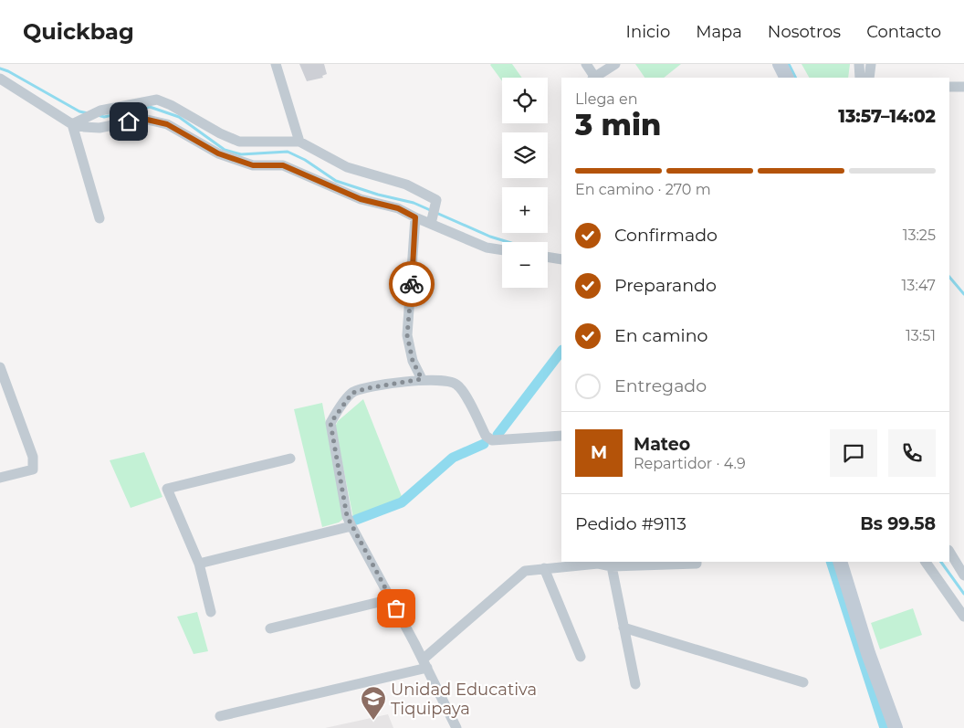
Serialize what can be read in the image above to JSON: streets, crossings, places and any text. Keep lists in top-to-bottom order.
{
  "places": {
    "school or university": ["Unidad Educativa Tiquipaya"]
  },
  "page": {
    "header": "Quickbag",
    "nav": [
      "Inicio",
      "Mapa",
      "Nosotros",
      "Contacto"
    ],
    "map_buttons": ["+", "−"],
    "heading": ["3 min", "Llega en", "13:57–14:02"],
    "panel": [
      "Mateo",
      "Repartidor · 4.9",
      "Pedido #9113",
      "Bs 99.58"
    ],
    "bar": "En camino · 270 m",
    "list": [
      ["Confirmado", "13:25"],
      ["Preparando", "13:47"],
      ["En camino", "13:51"],
      "Entregado"
    ],
    "round": "M"
  }
}
